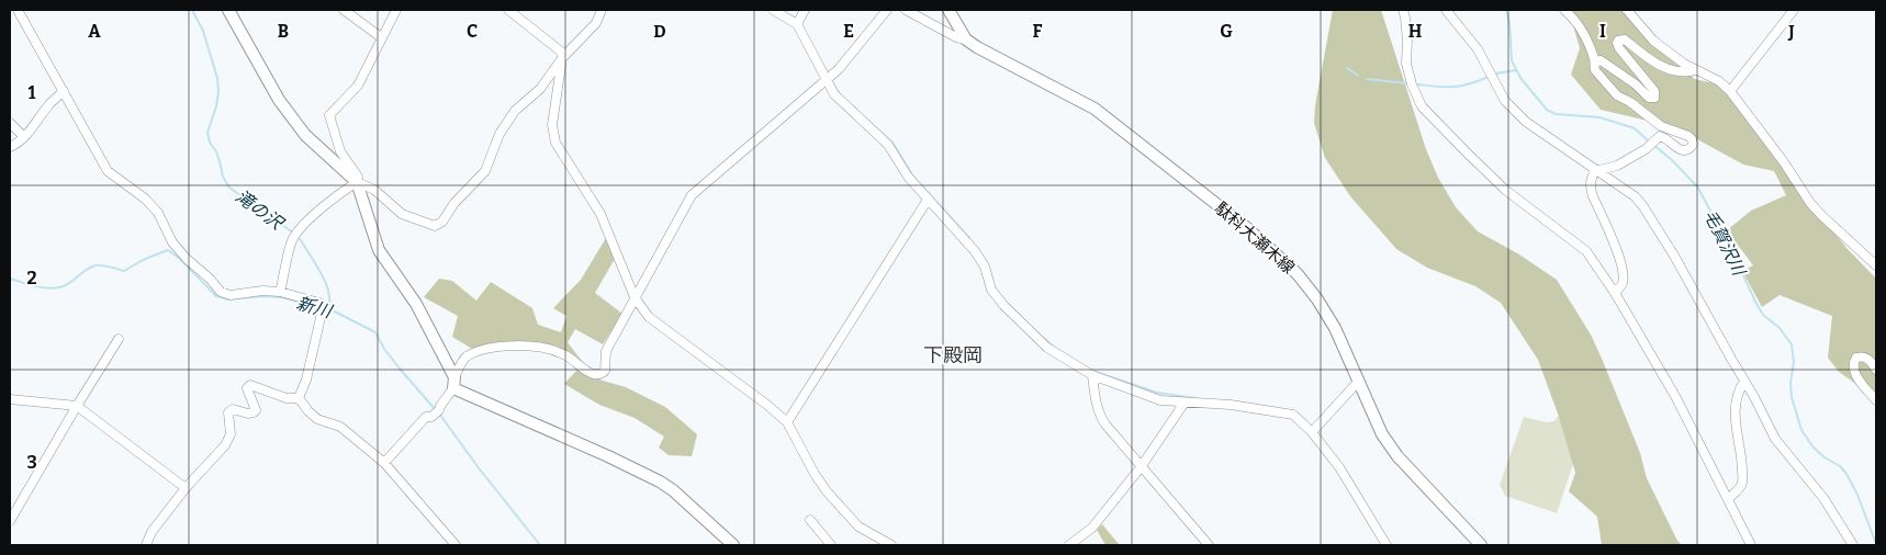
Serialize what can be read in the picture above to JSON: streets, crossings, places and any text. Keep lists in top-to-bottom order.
{
  "streets": {
    "main road": ["駄科大瀬木線"]
  },
  "districts": ["下殿岡"],
  "water": ["滝の沢", "毛賀沢川", "新川"],
  "grid": {
    "columns": [
      "A",
      "B",
      "C",
      "D",
      "E",
      "F",
      "G",
      "H",
      "I",
      "J"
    ],
    "rows": ["1", "2", "3"]
  }
}
